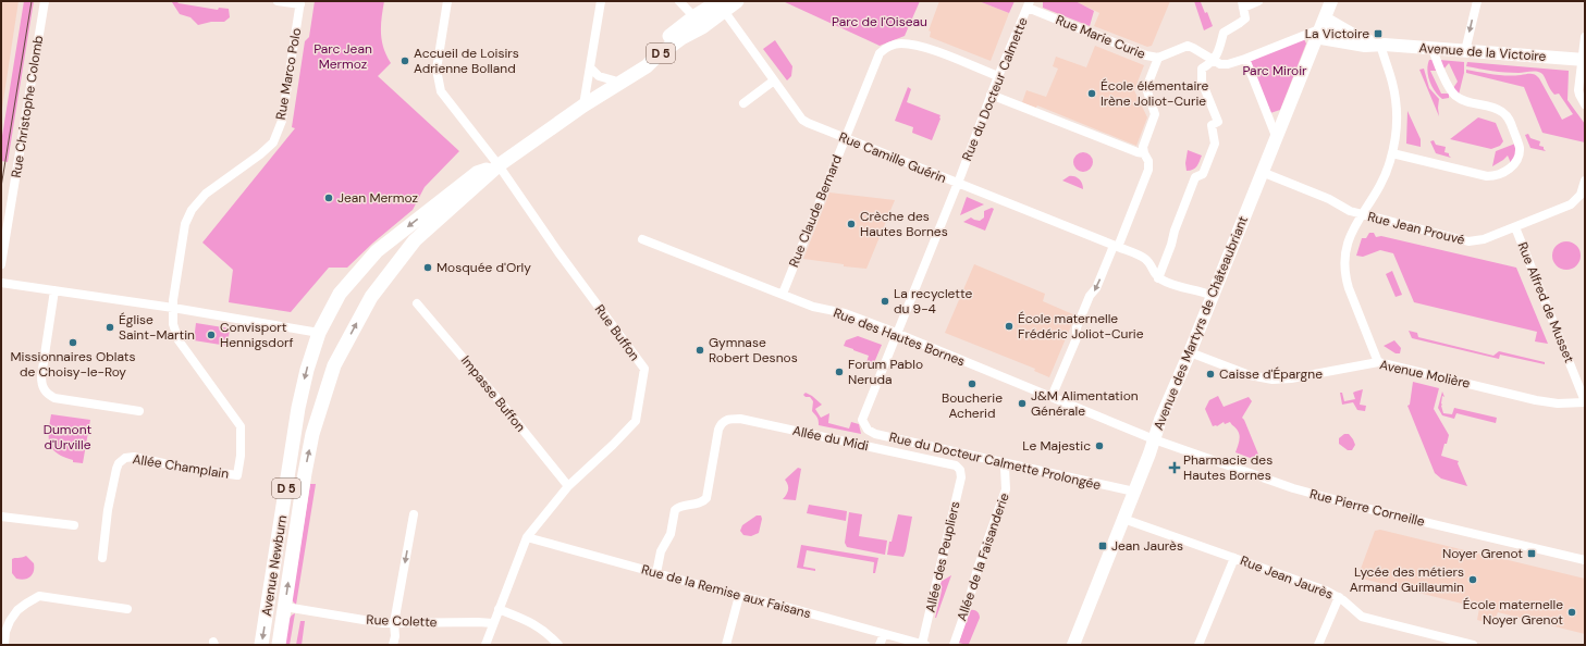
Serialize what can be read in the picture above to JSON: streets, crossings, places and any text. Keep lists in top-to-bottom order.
{
  "streets": {
    "main road": ["D 5", "Avenue Newburn"],
    "street": [
      "Rue Marie Curie",
      "Avenue de la Victoire",
      "Rue Marco Polo",
      "Rue du Docteur Calmette",
      "Rue Christophe Colomb",
      "Rue Camille Guérin",
      "Rue Claude Bernard",
      "Rue Jean Prouvé",
      "Rue Alfred de Musset",
      "Avenue des Martyrs de Châteaubriant",
      "Rue Buffon",
      "Rue des Hautes Bornes",
      "Avenue Molière",
      "Impasse Buffon",
      "Allée du Midi",
      "Rue du Docteur Calmette Prolongée",
      "Allée Champlain",
      "Rue Pierre Corneille",
      "Allée des Peupliers",
      "Allée de la Faisanderie",
      "Rue Jean Jaurès",
      "Rue de la Remise aux Faisans",
      "Rue Colette"
    ]
  },
  "crossings": [
    ["Rue Marie Curie", "Rue du Docteur Calmette"],
    ["Avenue de la Victoire", "Avenue des Martyrs de Châteaubriant"],
    ["D 5", "Rue Camille Guérin"],
    ["D 5", "Rue Buffon"],
    ["D 5", "Avenue Newburn"],
    ["Rue Marco Polo", "Allée Champlain"],
    ["Rue du Docteur Calmette", "Rue Camille Guérin"],
    ["Rue du Docteur Calmette", "Rue Claude Bernard"],
    ["Rue du Docteur Calmette", "Rue des Hautes Bornes"],
    ["Rue du Docteur Calmette", "Rue du Docteur Calmette Prolongée"],
    ["Rue Camille Guérin", "Rue Claude Bernard"],
    ["Rue Claude Bernard", "Rue des Hautes Bornes"],
    ["Rue Jean Prouvé", "Rue Alfred de Musset"],
    ["Rue Jean Prouvé", "Avenue des Martyrs de Châteaubriant"],
    ["Rue Alfred de Musset", "Avenue Molière"],
    ["Avenue des Martyrs de Châteaubriant", "Rue des Hautes Bornes"],
    ["Avenue des Martyrs de Châteaubriant", "Avenue Molière"],
    ["Avenue des Martyrs de Châteaubriant", "Rue du Docteur Calmette Prolongée"],
    ["Avenue des Martyrs de Châteaubriant", "Rue Pierre Corneille"],
    ["Avenue des Martyrs de Châteaubriant", "Rue Jean Jaurès"],
    ["Rue Buffon", "Impasse Buffon"],
    ["Rue Buffon", "Avenue Newburn"],
    ["Rue Buffon", "Rue de la Remise aux Faisans"],
    ["Rue Buffon", "Rue Colette"],
    ["Rue des Hautes Bornes", "Rue Pierre Corneille"],
    ["Allée du Midi", "Allée des Peupliers"],
    ["Allée du Midi", "Rue de la Remise aux Faisans"],
    ["Allée des Peupliers", "Rue de la Remise aux Faisans"],
    ["Avenue Newburn", "Rue Colette"]
  ],
  "parks": [
    "Parc de l'Oiseau",
    "Parc Jean Mermoz",
    "Parc Miroir",
    "Dumont d'Urville"
  ],
  "places": {
    "transit": ["La Victoire", "Jean Jaurès", "Noyer Grenot"],
    "other": [
      "Accueil de Loisirs Adrienne Bolland",
      "École élémentaire Irène Joliot-Curie",
      "Jean Mermoz",
      "Crèche des Hautes Bornes",
      "Mosquée d'Orly",
      "La recyclette du 9-4",
      "École maternelle Frédéric Joliot-Curie",
      "Église Saint-Martin",
      "Convisport Hennigsdorf",
      "Missionnaires Oblats de Choisy-le-Roy",
      "Gymnase Robert Desnos",
      "Forum Pablo Neruda",
      "Caisse d'Épargne",
      "Boucherie Acherid",
      "J&M Alimentation Générale",
      "Le Majestic",
      "Lycée des métiers Armand Guillaumin",
      "École maternelle Noyer Grenot"
    ],
    "health": ["Pharmacie des Hautes Bornes"]
  }
}
